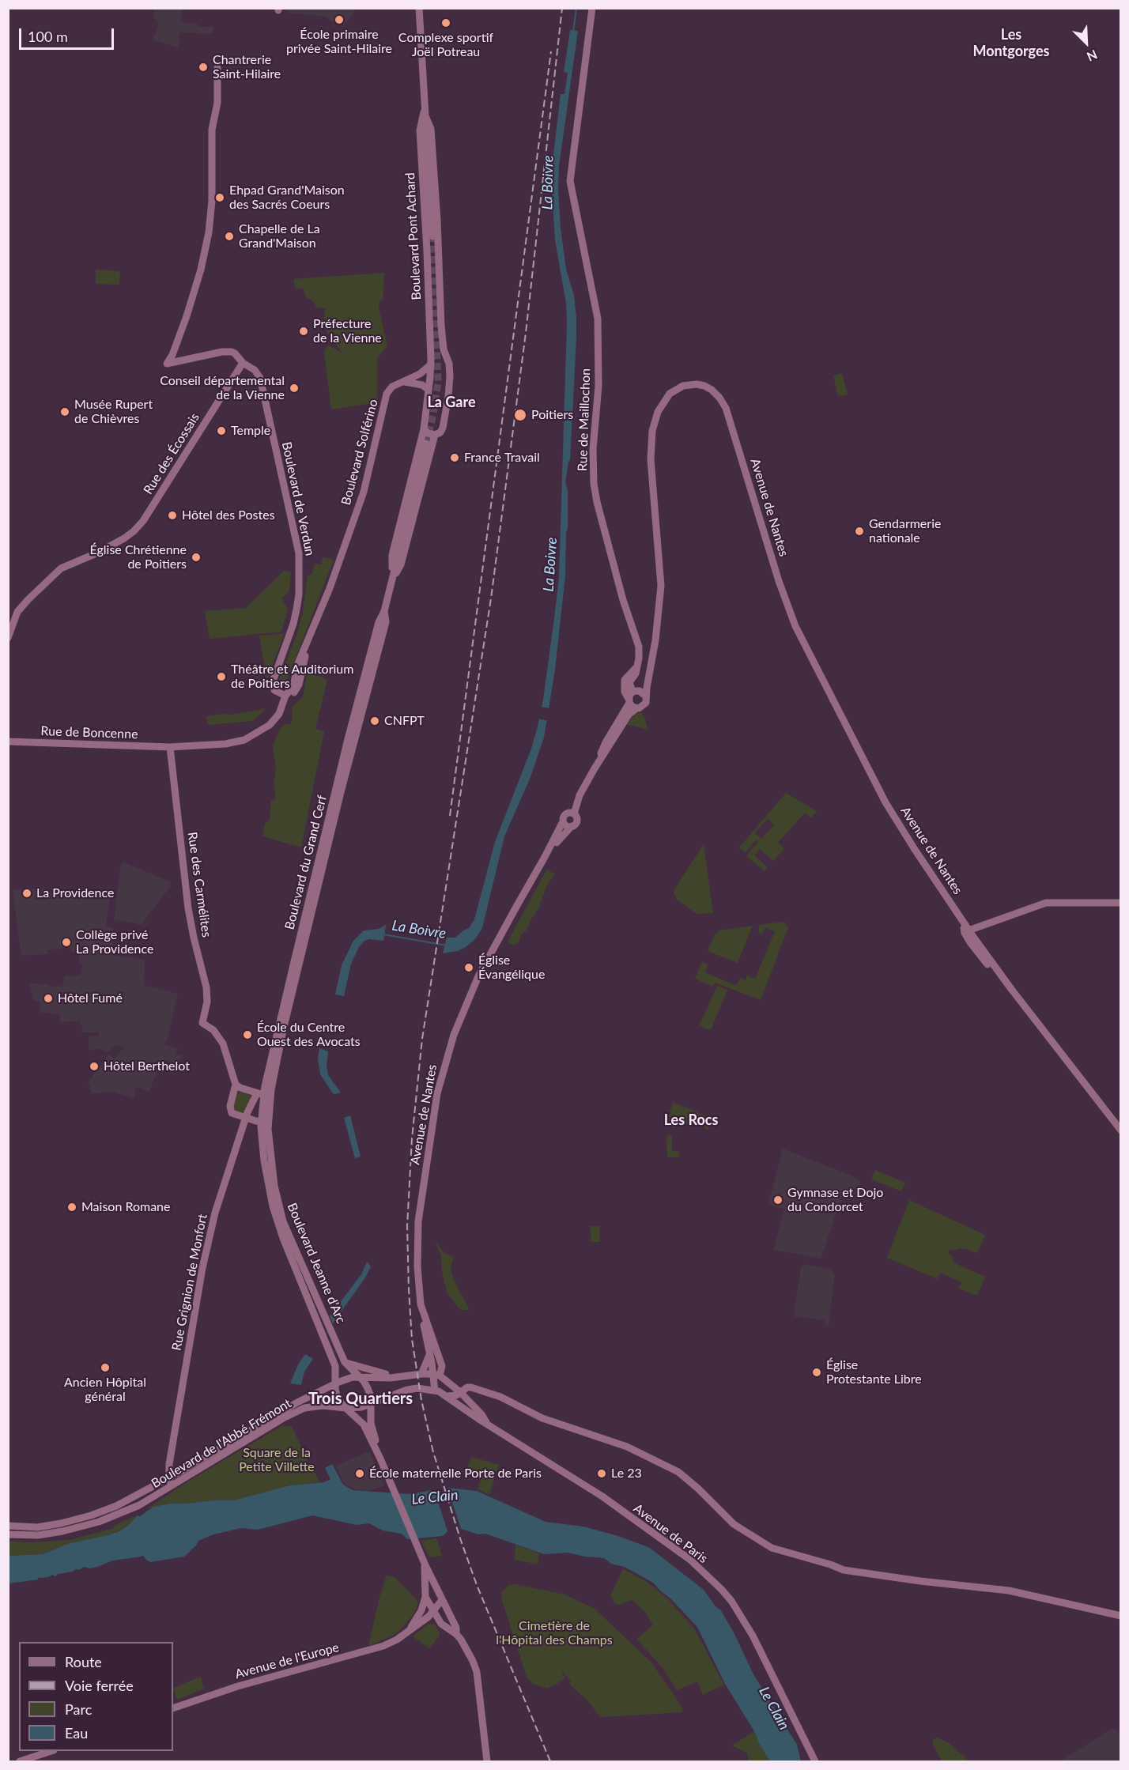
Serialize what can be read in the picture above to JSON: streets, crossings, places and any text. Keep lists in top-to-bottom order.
{
  "streets": {
    "main road": [
      "Boulevard Pont Achard",
      "Rue de Maillochon",
      "Boulevard Solférino",
      "Rue des Écossais",
      "Boulevard de Verdun",
      "Avenue de Nantes",
      "Rue de Boncenne",
      "Boulevard du Grand Cerf",
      "Rue des Carmélites",
      "Boulevard Jeanne d’Arc",
      "Rue Grignion de Monfort",
      "Boulevard de l'Abbé Frémont",
      "Avenue de Paris",
      "Avenue de l'Europe"
    ]
  },
  "crossings": [
    ["Boulevard Pont Achard", "Boulevard Solférino"],
    ["Boulevard Pont Achard", "Boulevard du Grand Cerf"],
    ["Rue de Maillochon", "Avenue de Nantes"],
    ["Boulevard Solférino", "Boulevard de Verdun"],
    ["Boulevard Solférino", "Rue de Boncenne"],
    ["Boulevard Solférino", "Rue des Carmélites"],
    ["Rue des Écossais", "Boulevard de Verdun"],
    ["Avenue de Nantes", "Avenue de Paris"],
    ["Rue de Boncenne", "Rue des Carmélites"],
    ["Boulevard du Grand Cerf", "Boulevard Jeanne d’Arc"],
    ["Boulevard du Grand Cerf", "Rue Grignion de Monfort"],
    ["Boulevard Jeanne d’Arc", "Boulevard de l'Abbé Frémont"],
    ["Boulevard Jeanne d’Arc", "Avenue de Paris"],
    ["Rue Grignion de Monfort", "Boulevard de l'Abbé Frémont"],
    ["Boulevard de l'Abbé Frémont", "Avenue de Paris"]
  ],
  "districts": [
    "Les Montgorges",
    "La Gare",
    "Les Rocs",
    "Trois Quartiers"
  ],
  "water": ["La Boivre", "Le Clain"],
  "parks": ["Square de la Petite Villette", "Cimetière de l'Hôpital des Champs"],
  "places": [
    "École primaire privée Saint-Hilaire",
    "Complexe sportif Joël Potreau",
    "Chantrerie Saint-Hilaire",
    "Ehpad Grand'Maison des Sacrés Coeurs",
    "Chapelle de La Grand'Maison",
    "Préfecture de la Vienne",
    "Conseil départemental de la Vienne",
    "Musée Rupert de Chièvres",
    "Poitiers",
    "Temple",
    "France Travail",
    "Hôtel des Postes",
    "Gendarmerie nationale",
    "Église Chrétienne de Poitiers",
    "Théâtre et Auditorium de Poitiers",
    "CNFPT",
    "La Providence",
    "Collège privé La Providence",
    "Église Évangélique",
    "Hôtel Fumé",
    "École du Centre Ouest des Avocats",
    "Hôtel Berthelot",
    "Gymnase et Dojo du Condorcet",
    "Maison Romane",
    "Ancien Hôpital général",
    "Église Protestante Libre",
    "École maternelle Porte de Paris",
    "Le 23"
  ],
  "legend": [
    "Route",
    "Voie ferrée",
    "Parc",
    "Eau"
  ],
  "scale_bar": "100 m",
  "north": "bottom right"
}
